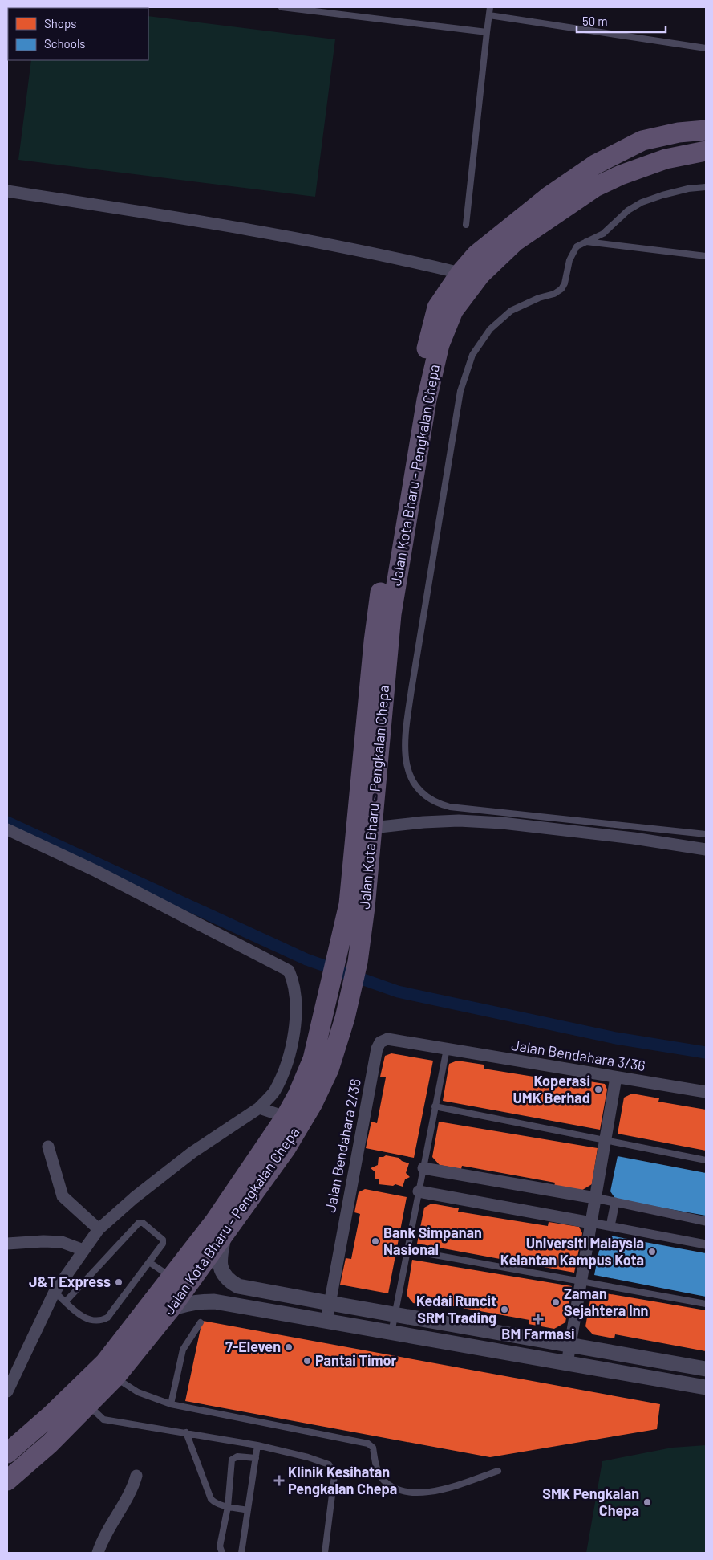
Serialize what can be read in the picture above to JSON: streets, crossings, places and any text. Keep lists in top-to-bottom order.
{
  "streets": {
    "main road": ["Jalan Kota Bharu - Pengkalan Chepa"],
    "street": ["Jalan Bendahara 3/36", "Jalan Bendahara 2/36"]
  },
  "crossings": [
    ["Jalan Bendahara 3/36", "Jalan Bendahara 2/36"]
  ],
  "places": {
    "other": [
      "Koperasi UMK Berhad",
      "Bank Simpanan Nasional",
      "Universiti Malaysia Kelantan Kampus Kota",
      "J&T Express",
      "Zaman Sejahtera Inn",
      "Kedai Runcit SRM Trading",
      "7-Eleven",
      "Pantai Timor",
      "SMK Pengkalan Chepa"
    ],
    "health": ["BM Farmasi", "Klinik Kesihatan Pengkalan Chepa"]
  },
  "legend": ["Shops", "Schools"],
  "scale_bar": "50 m"
}
